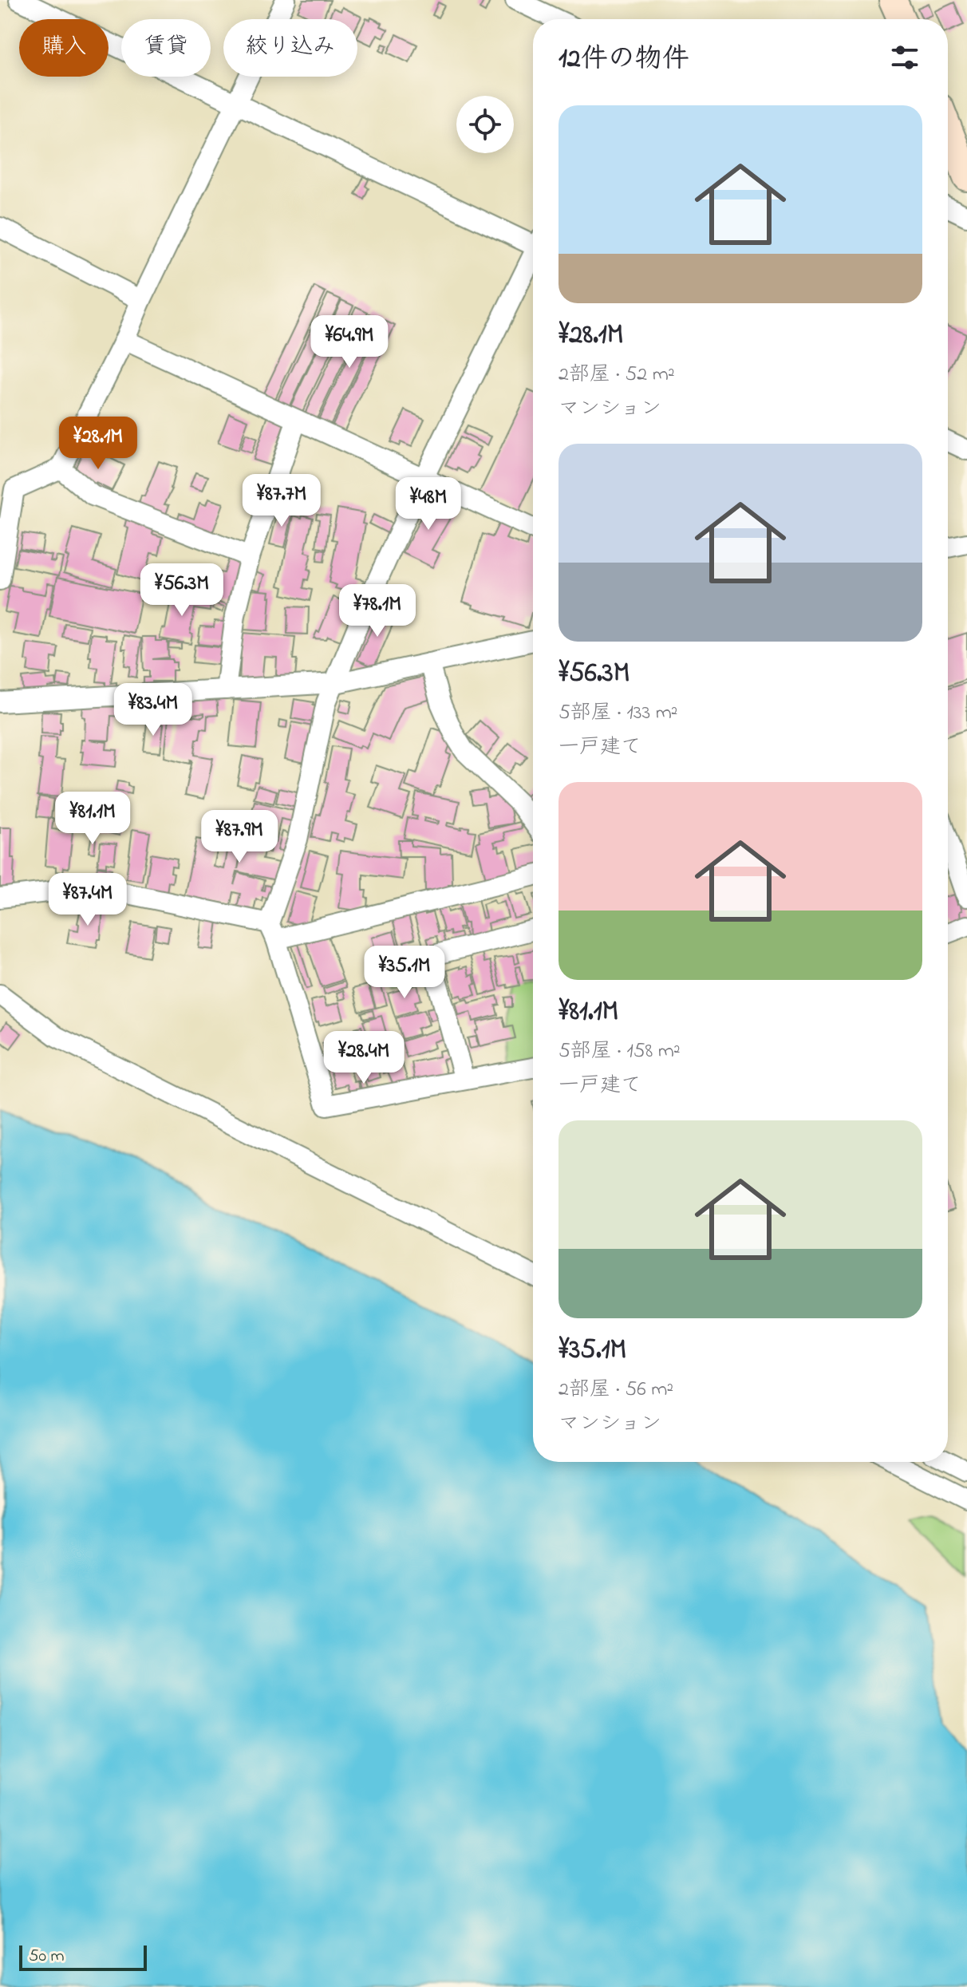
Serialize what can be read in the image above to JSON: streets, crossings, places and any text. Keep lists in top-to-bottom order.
{
  "scale_bar": "50 m",
  "page": {
    "chip": ["購入", "賃貸", "絞り込み"],
    "heading": "12件の物件",
    "list": [
      {
        "name": "¥28.1M",
        "note": "2部屋 · 52 m² · マンション"
      },
      {
        "name": "¥56.3M",
        "note": "5部屋 · 133 m² · 一戸建て"
      },
      {
        "name": "¥81.1M",
        "note": "5部屋 · 158 m² · 一戸建て"
      },
      {
        "name": "¥35.1M",
        "note": "2部屋 · 56 m² · マンション"
      }
    ],
    "price": [
      "¥64.9M",
      "¥28.1M",
      "¥87.7M",
      "¥48M",
      "¥56.3M",
      "¥78.1M",
      "¥83.4M",
      "¥81.1M",
      "¥87.9M",
      "¥87.4M",
      "¥35.1M",
      "¥28.4M"
    ],
    "scale": "50 m"
  }
}
